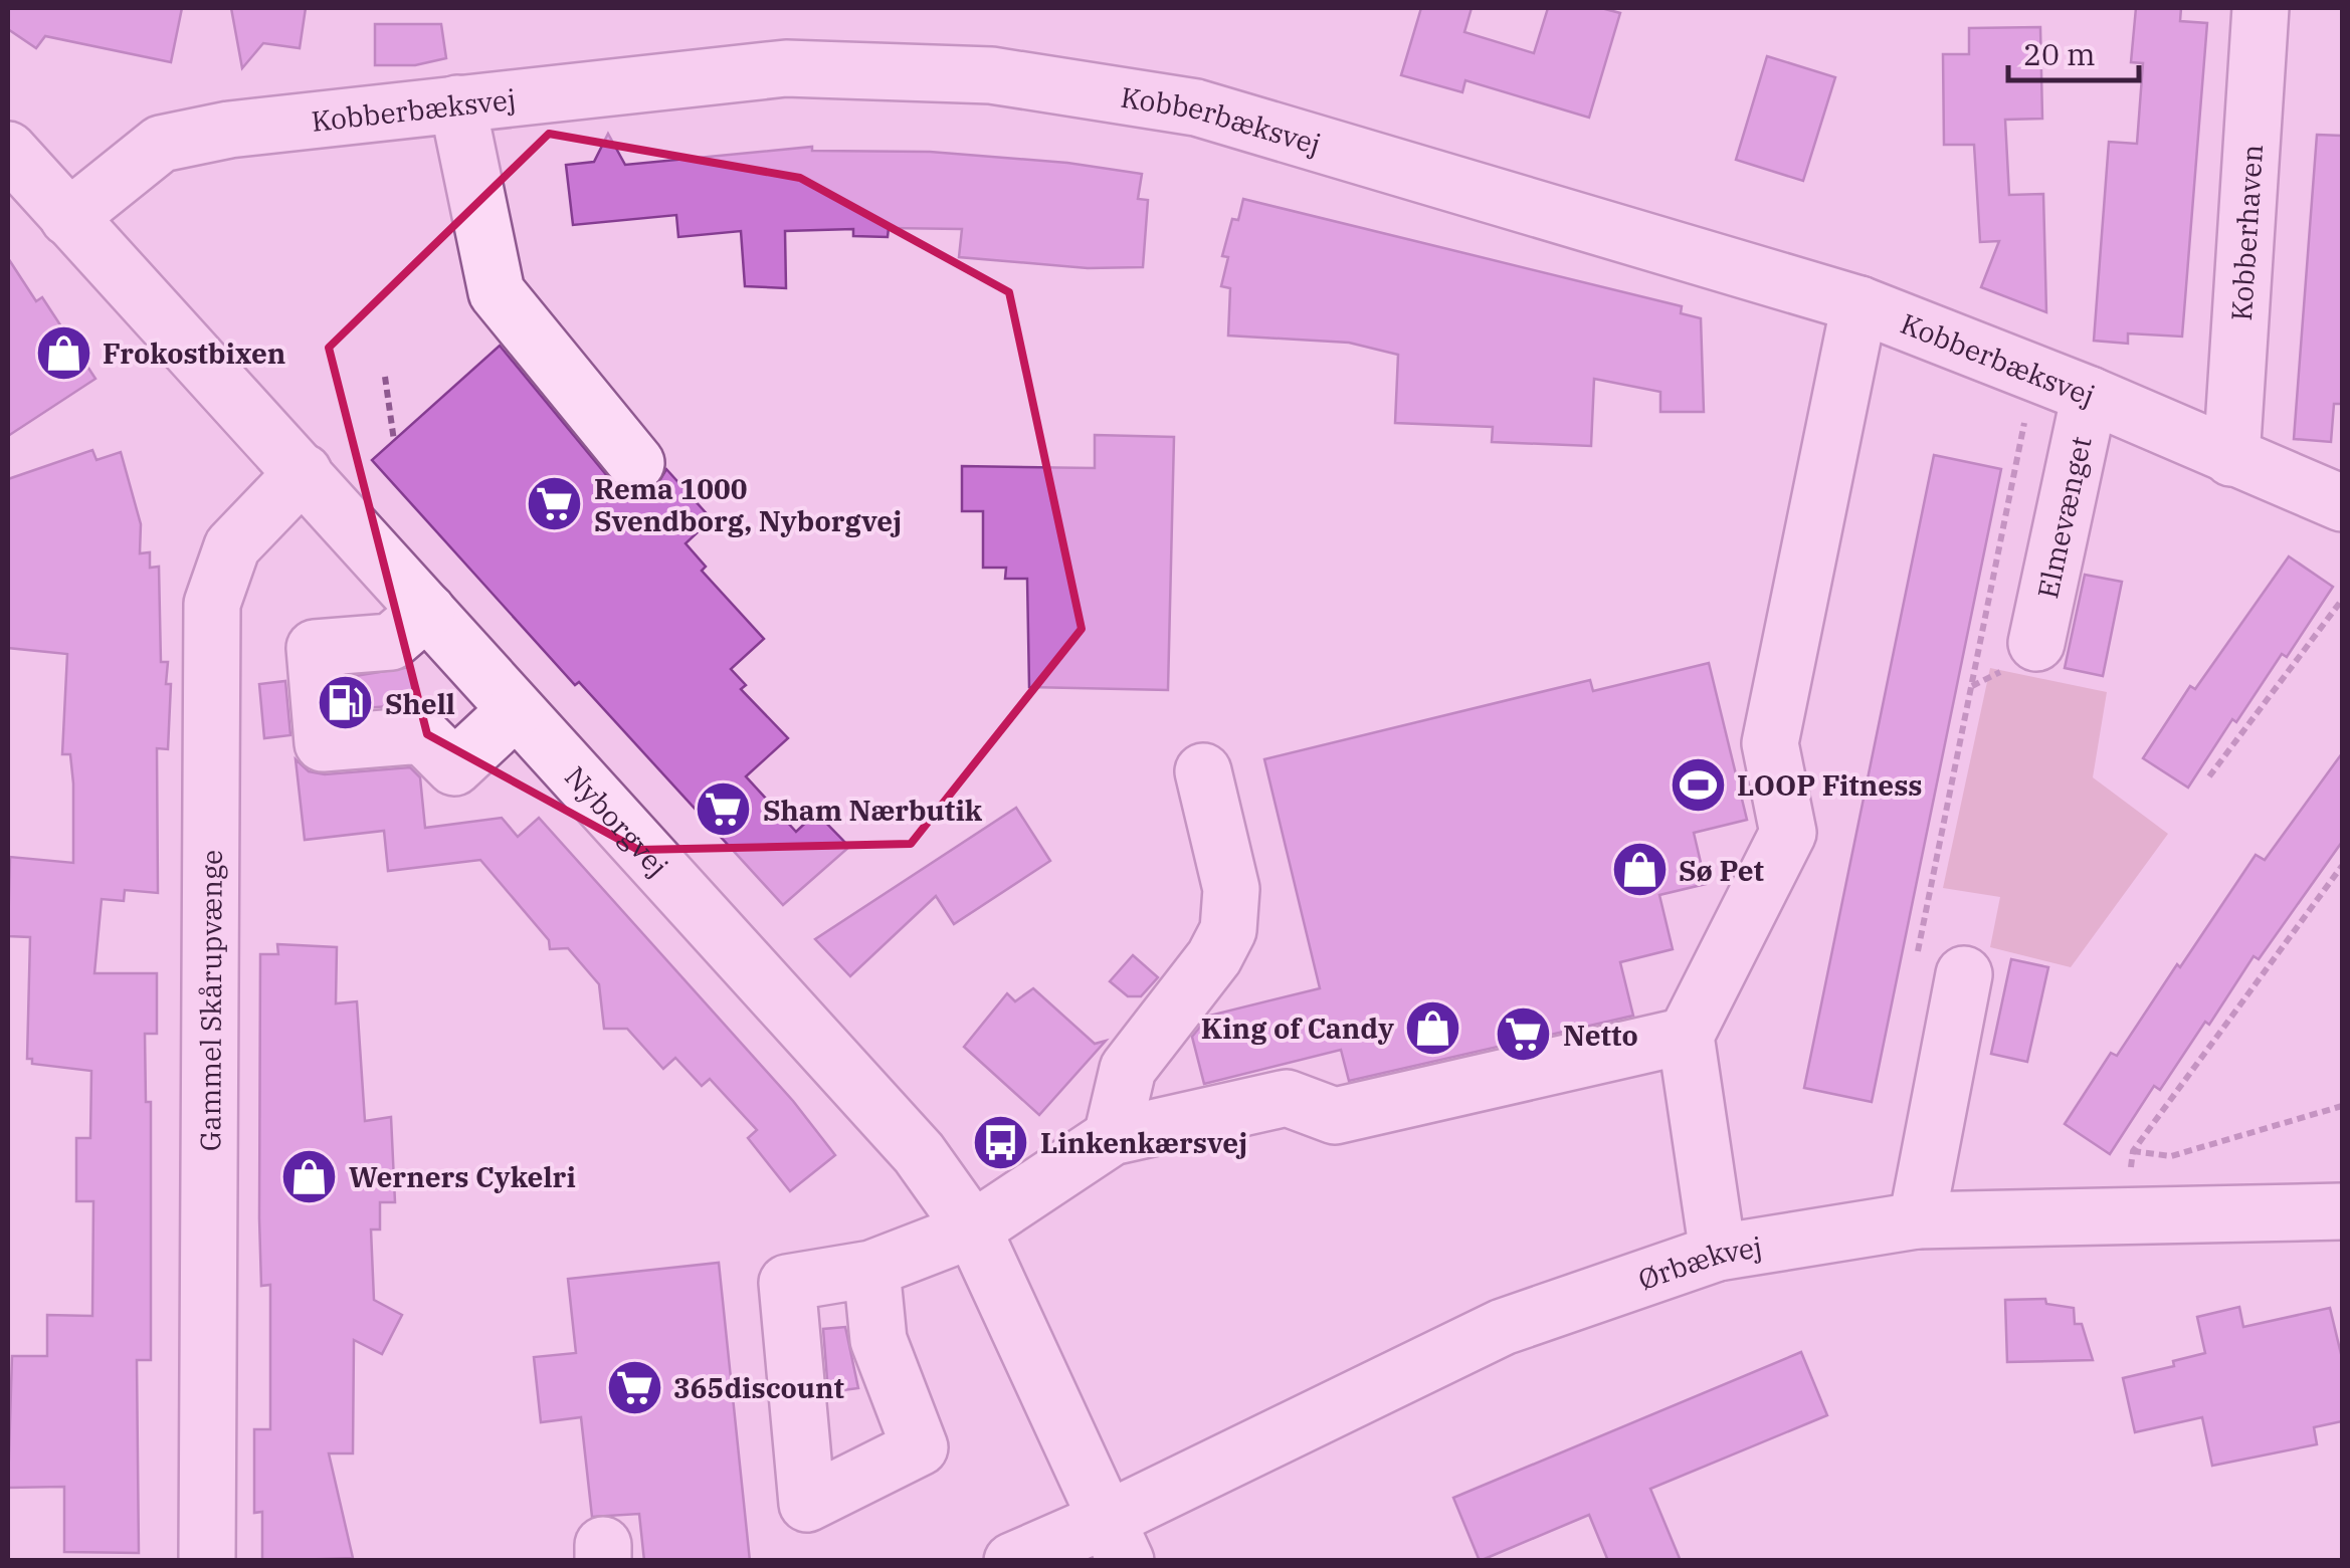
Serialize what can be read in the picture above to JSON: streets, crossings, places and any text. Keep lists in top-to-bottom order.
{
  "streets": {
    "street": [
      "Kobberbæksvej",
      "Kobberhaven",
      "Elmevænget",
      "Nyborgvej",
      "Gammel Skårupvænge",
      "Ørbækvej"
    ]
  },
  "crossings": [
    ["Kobberbæksvej", "Kobberhaven"],
    ["Kobberbæksvej", "Elmevænget"],
    ["Kobberbæksvej", "Nyborgvej"],
    ["Nyborgvej", "Gammel Skårupvænge"],
    ["Nyborgvej", "Ørbækvej"]
  ],
  "places": {
    "shop": [
      "Frokostbixen",
      "Sø Pet",
      "King of Candy",
      "Werners Cykelri"
    ],
    "supermarket": [
      "Rema 1000 Svendborg, Nyborgvej",
      "Sham Nærbutik",
      "Netto",
      "365discount"
    ],
    "fuel station": ["Shell"],
    "sports": ["LOOP Fitness"],
    "bus stop": ["Linkenkærsvej"]
  },
  "scale_bar": "20 m"
}
